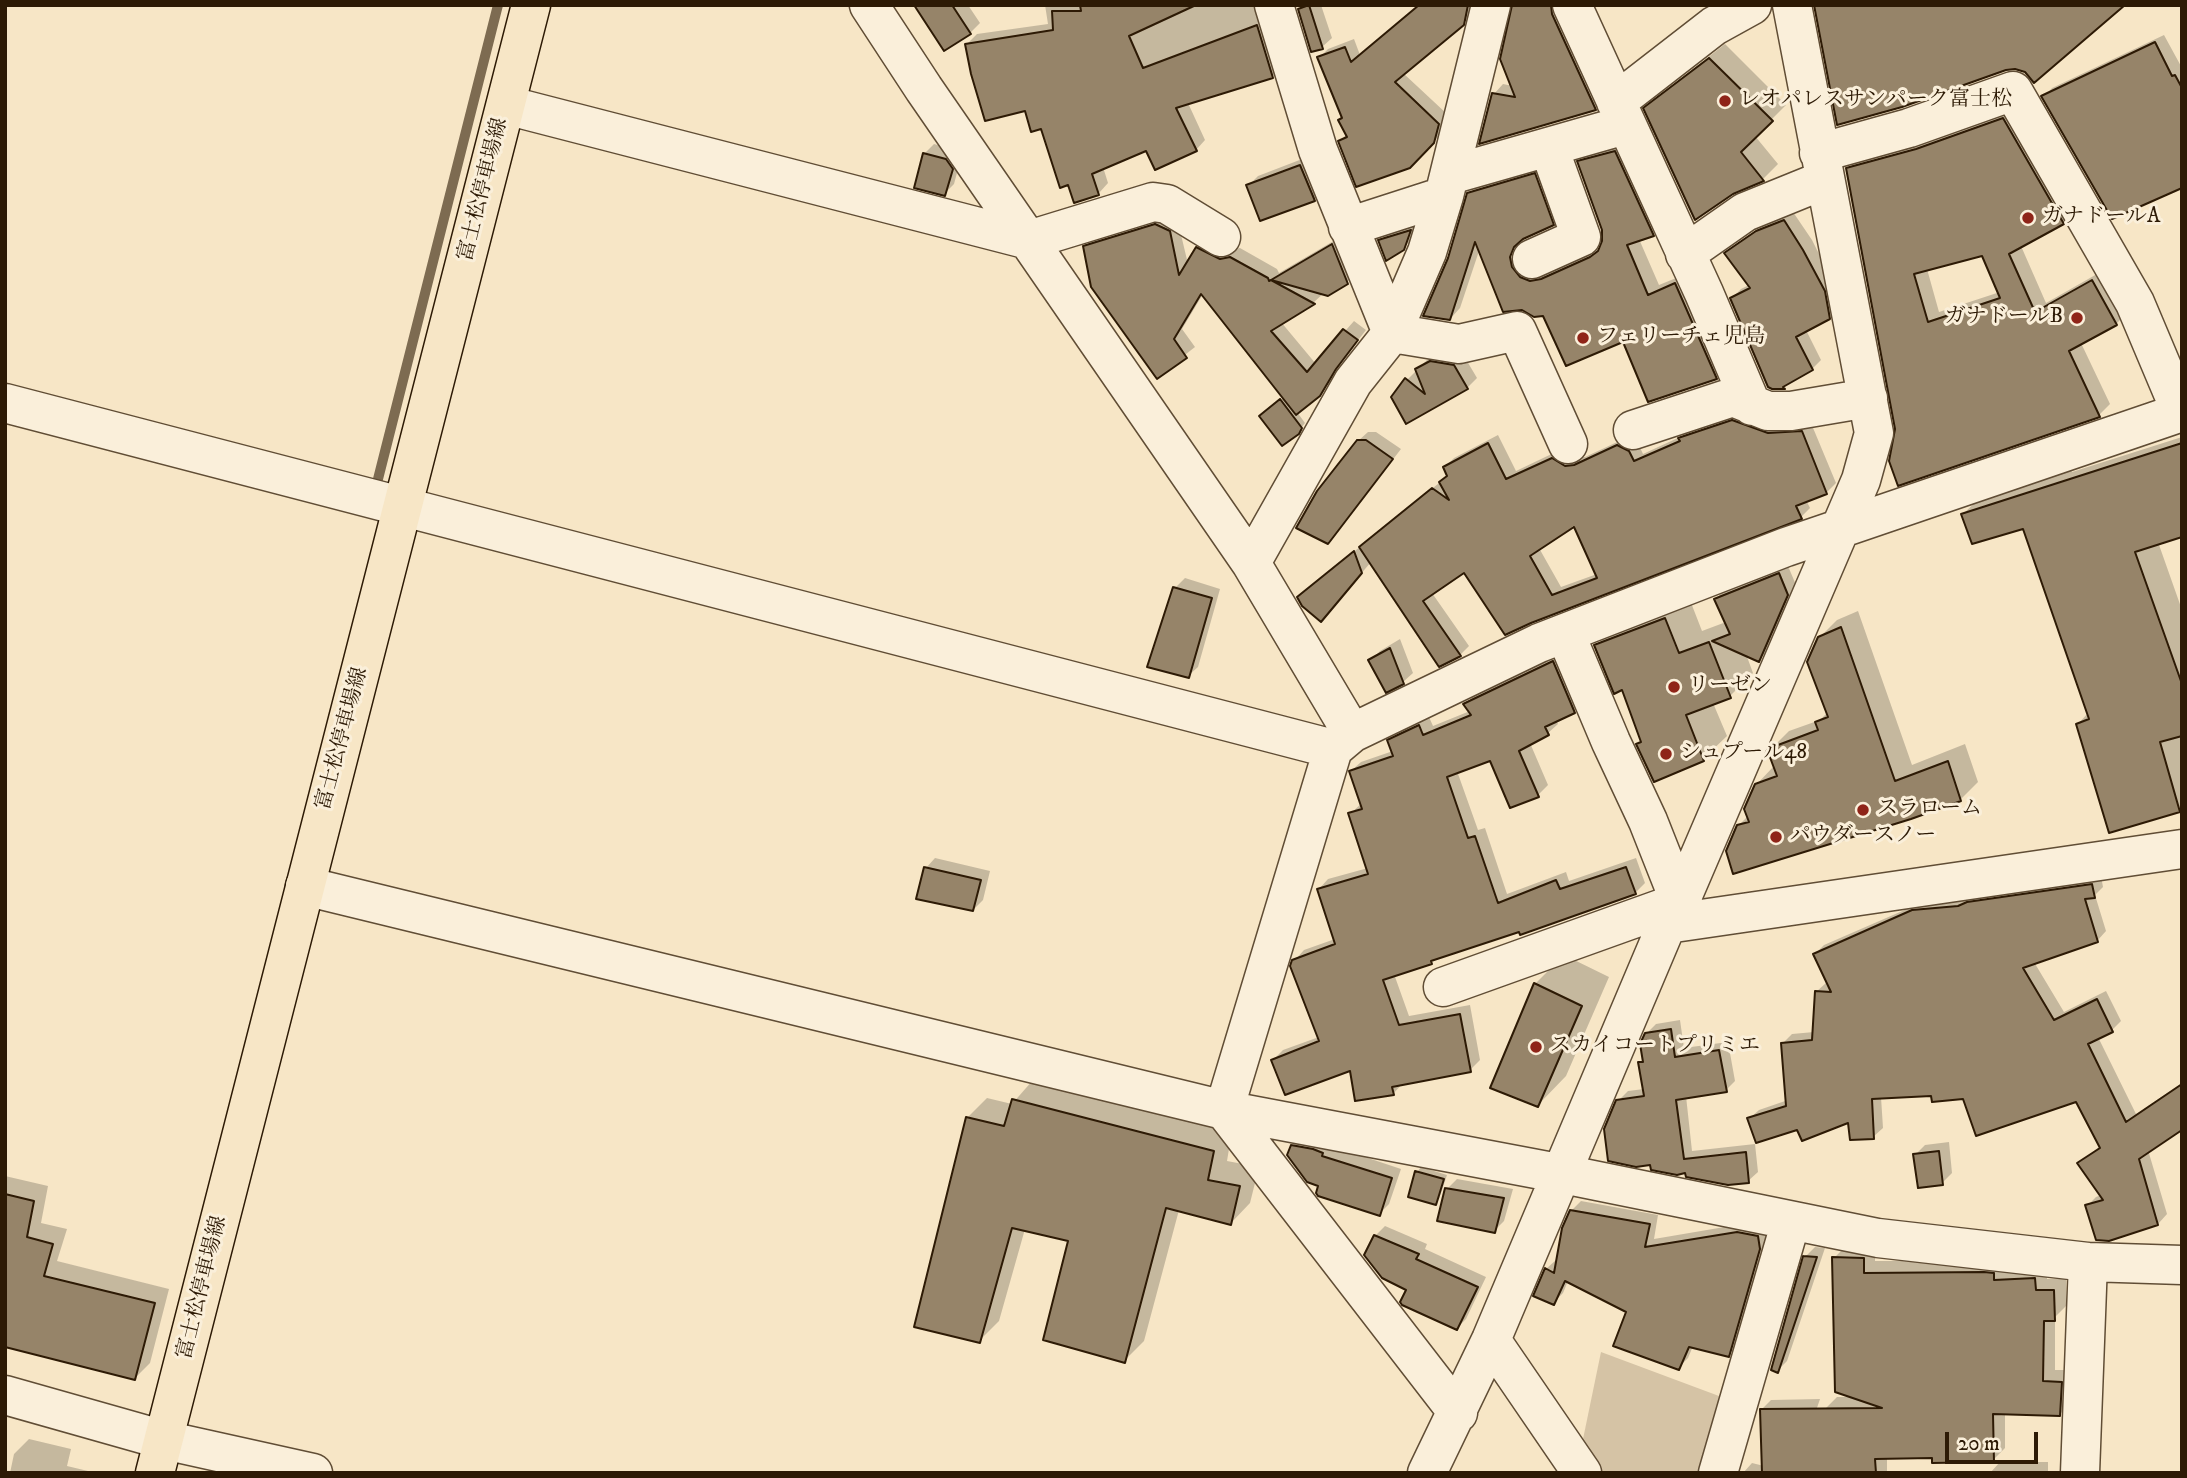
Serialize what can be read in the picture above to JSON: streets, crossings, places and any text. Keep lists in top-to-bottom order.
{
  "streets": {
    "main road": ["富士松停車場線"]
  },
  "places": [
    "レオパレスサンパーク富士松",
    "ガナドールA",
    "ガナドールB",
    "フェリーチェ児島",
    "リーゼン",
    "シュプール48",
    "スラローム",
    "パウダースノー",
    "スカイコートプリミエ"
  ],
  "scale_bar": "20 m"
}
